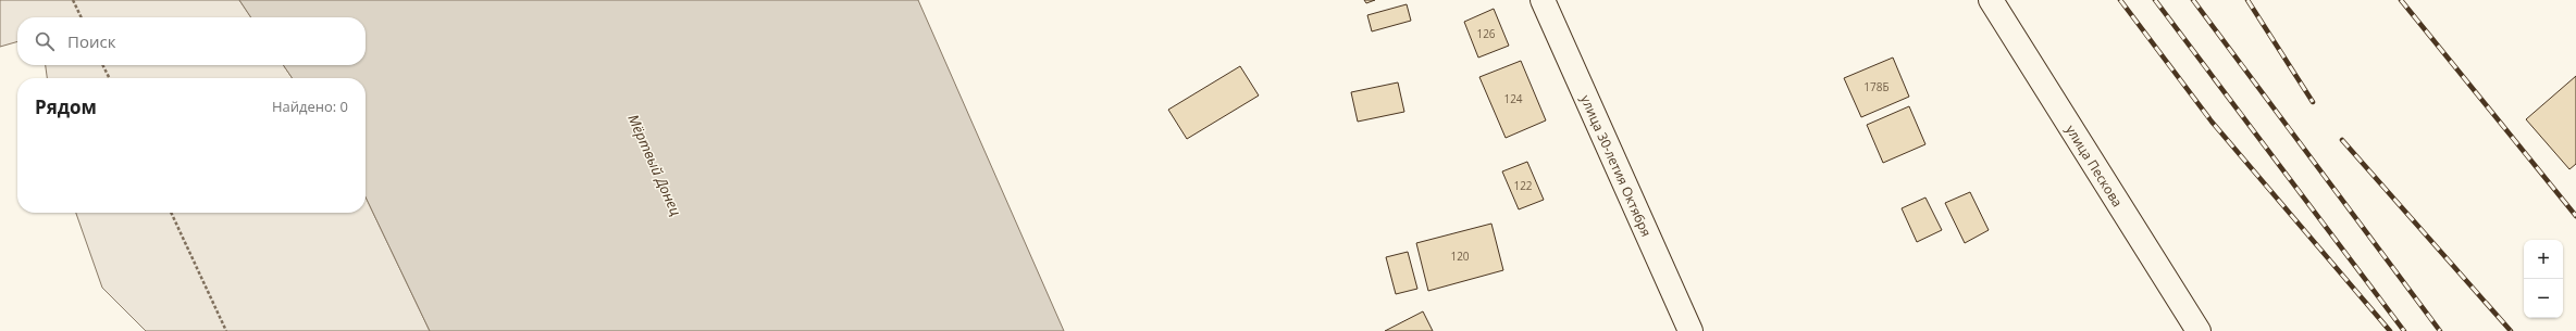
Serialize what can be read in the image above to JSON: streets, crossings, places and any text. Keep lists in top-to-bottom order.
{
  "streets": {
    "street": ["улица 30-летия Октября", "улица Пескова"]
  },
  "water": ["Мёртвый Донец"],
  "house_numbers": [
    "126",
    "178Б",
    "124",
    "122",
    "120"
  ],
  "page": {
    "search": "Поиск",
    "heading": ["Рядом", "Найдено: 0"],
    "map_buttons": ["+", "−"]
  }
}
